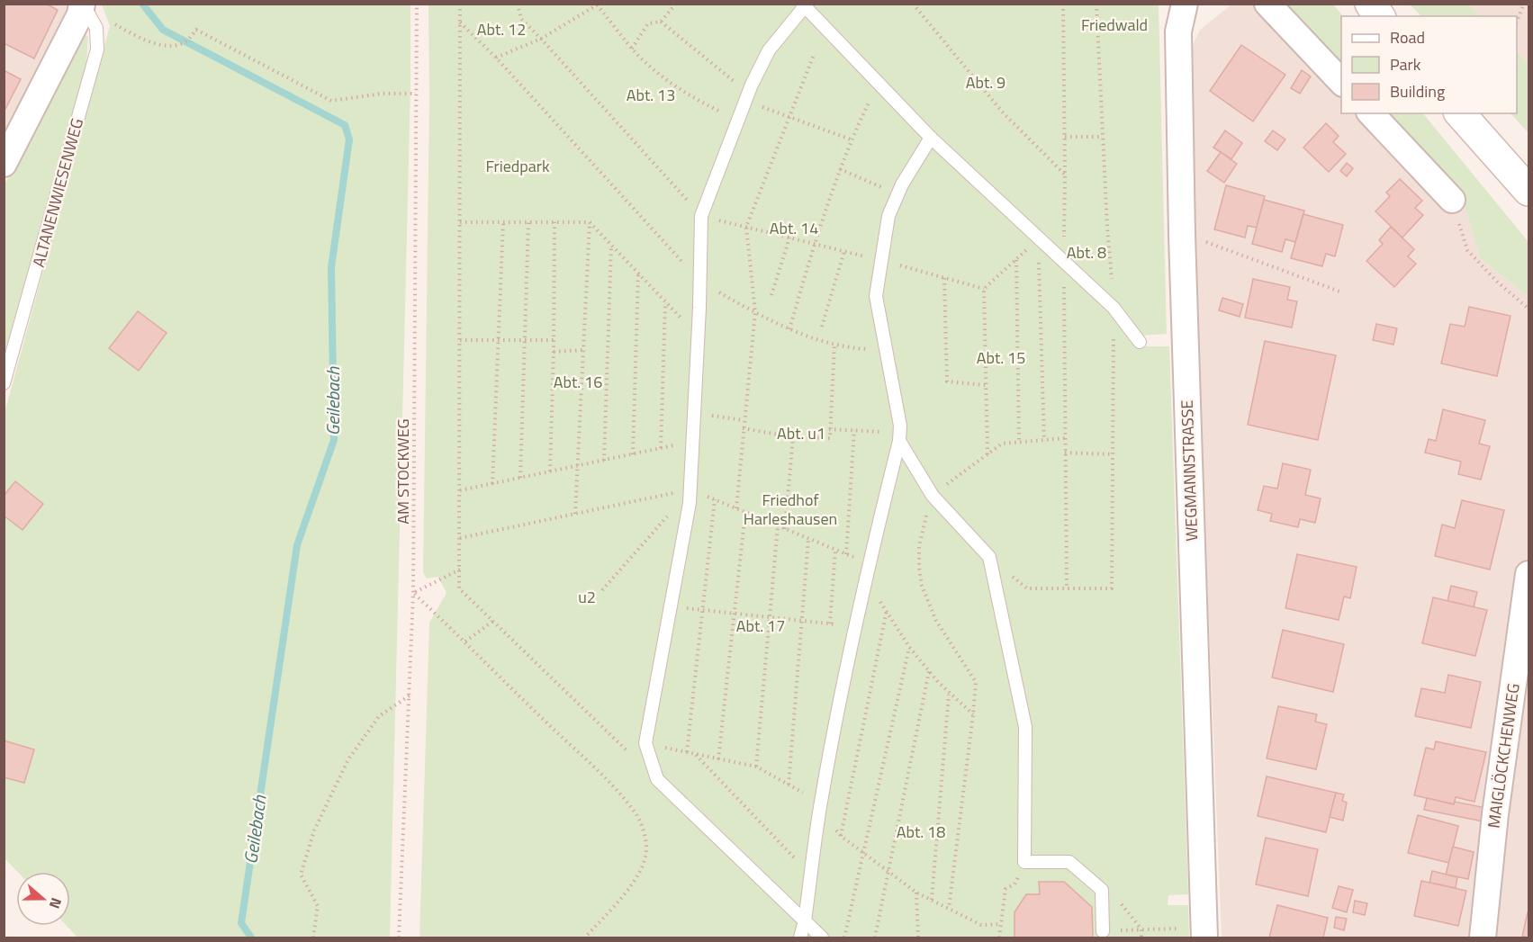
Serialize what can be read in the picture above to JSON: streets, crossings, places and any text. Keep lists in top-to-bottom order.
{
  "streets": {
    "street": ["WEGMANNSTRASSE", "MAIGLÖCKCHENWEG"],
    "lane": ["ALTANENWIESENWEG"],
    "path": ["AM STOCKWEG"]
  },
  "water": ["Geilebach"],
  "parks": [
    "Friedwald",
    "Abt. 12",
    "Abt. 9",
    "Abt. 13",
    "Friedpark",
    "Abt. 14",
    "Abt. 8",
    "Abt. 15",
    "Abt. 16",
    "Abt. u1",
    "Friedhof Harleshausen",
    "u2",
    "Abt. 17",
    "Abt. 18"
  ],
  "legend": ["Road", "Park", "Building"],
  "north": "right"
}
